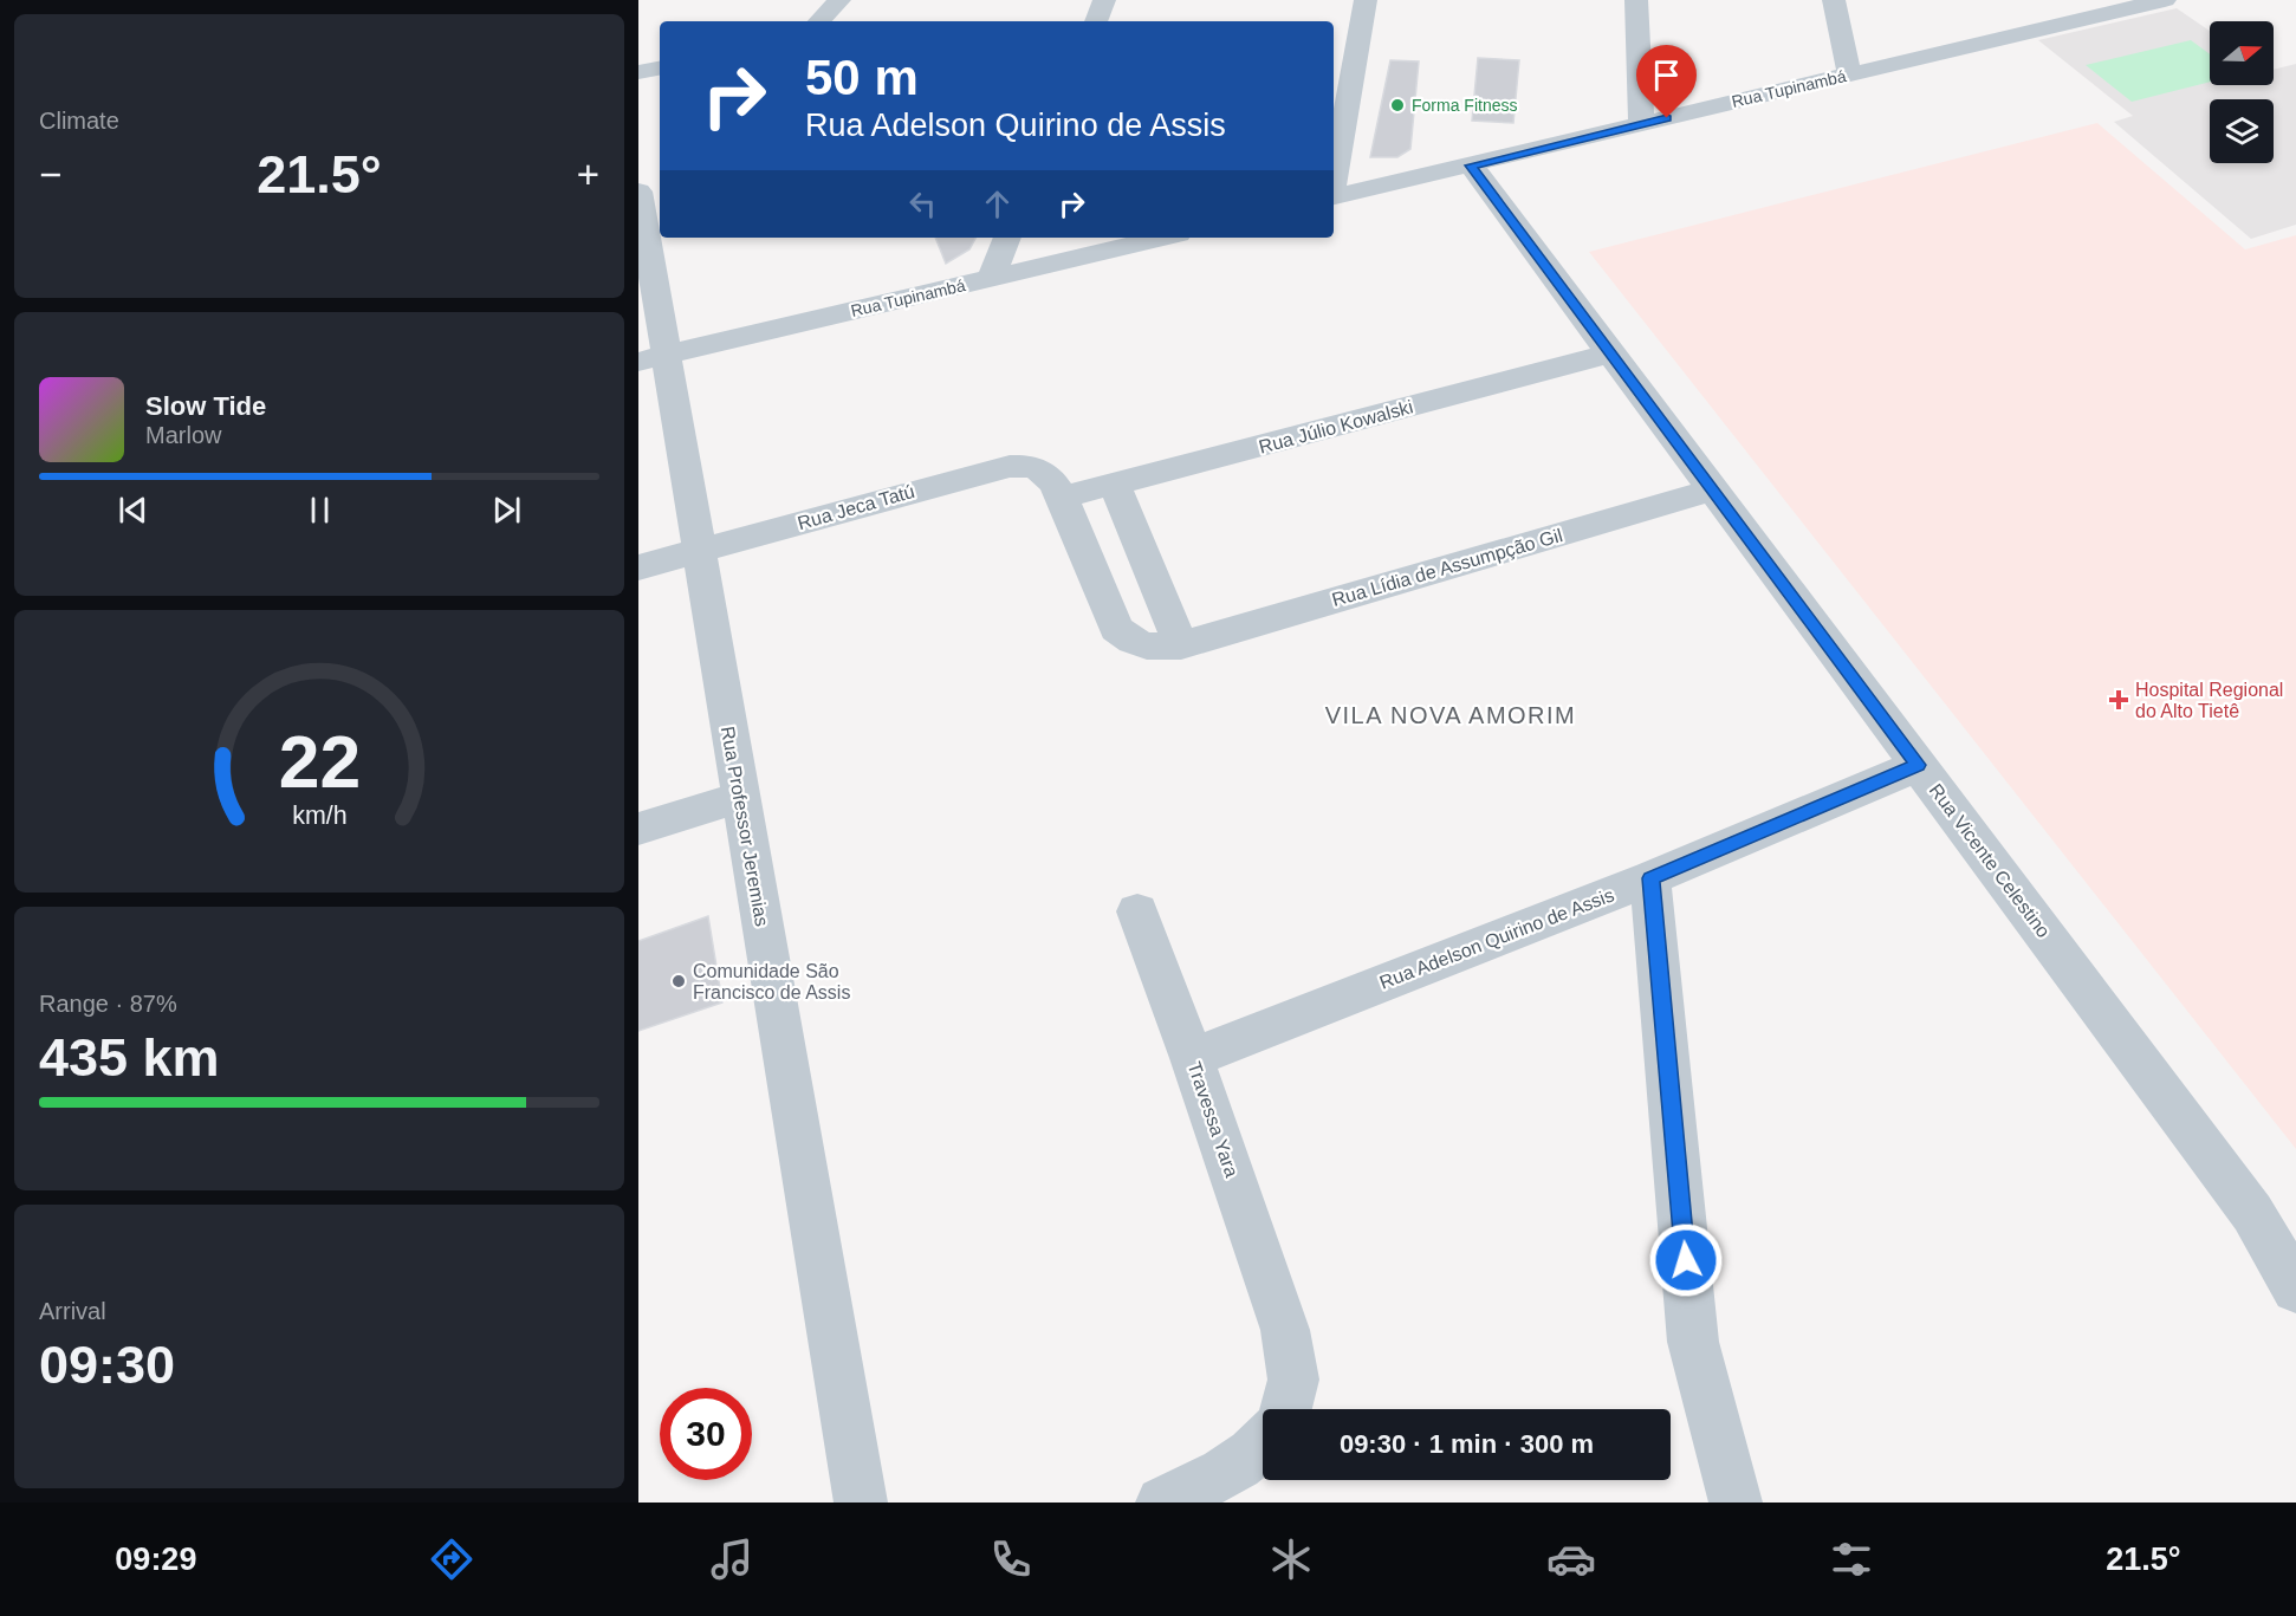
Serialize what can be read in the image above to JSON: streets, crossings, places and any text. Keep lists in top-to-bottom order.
{
  "streets": {
    "street": [
      "Rua Tupinambá",
      "Rua Júlio Kowalski",
      "Rua Jeca Tatú",
      "Rua Lídia de Assumpção Gil",
      "Rua Professor Jeremias",
      "Rua Vicente Celestino",
      "Rua Adelson Quirino de Assis",
      "Travessa Yara"
    ]
  },
  "crossings": [
    ["Rua Tupinambá", "Rua Professor Jeremias"],
    ["Rua Tupinambá", "Rua Vicente Celestino"],
    ["Rua Júlio Kowalski", "Rua Jeca Tatú"],
    ["Rua Júlio Kowalski", "Rua Lídia de Assumpção Gil"],
    ["Rua Júlio Kowalski", "Rua Vicente Celestino"],
    ["Rua Jeca Tatú", "Rua Lídia de Assumpção Gil"],
    ["Rua Jeca Tatú", "Rua Professor Jeremias"],
    ["Rua Lídia de Assumpção Gil", "Rua Vicente Celestino"],
    ["Rua Vicente Celestino", "Rua Adelson Quirino de Assis"],
    ["Rua Adelson Quirino de Assis", "Travessa Yara"]
  ],
  "districts": ["VILA NOVA AMORIM"],
  "places": {
    "other": ["Forma Fitness", "Comunidade São Francisco de Assis"],
    "health": ["Hospital Regional do Alto Tietê"]
  },
  "north": "right",
  "page": {
    "tile": [
      "Climate",
      ["Range · 87%", "435 km"],
      ["Arrival", "09:30"]
    ],
    "turn": ["50 m", "Rua Adelson Quirino de Assis"],
    "heat": ["−", "21.5°", "+"],
    "song": ["Slow Tide", "Marlow"],
    "limit": "30",
    "trip": "09:30 · 1 min · 300 m",
    "tabs": ["09:29", "21.5°"],
    "gauge": ["22", "km/h"]
  }
}
